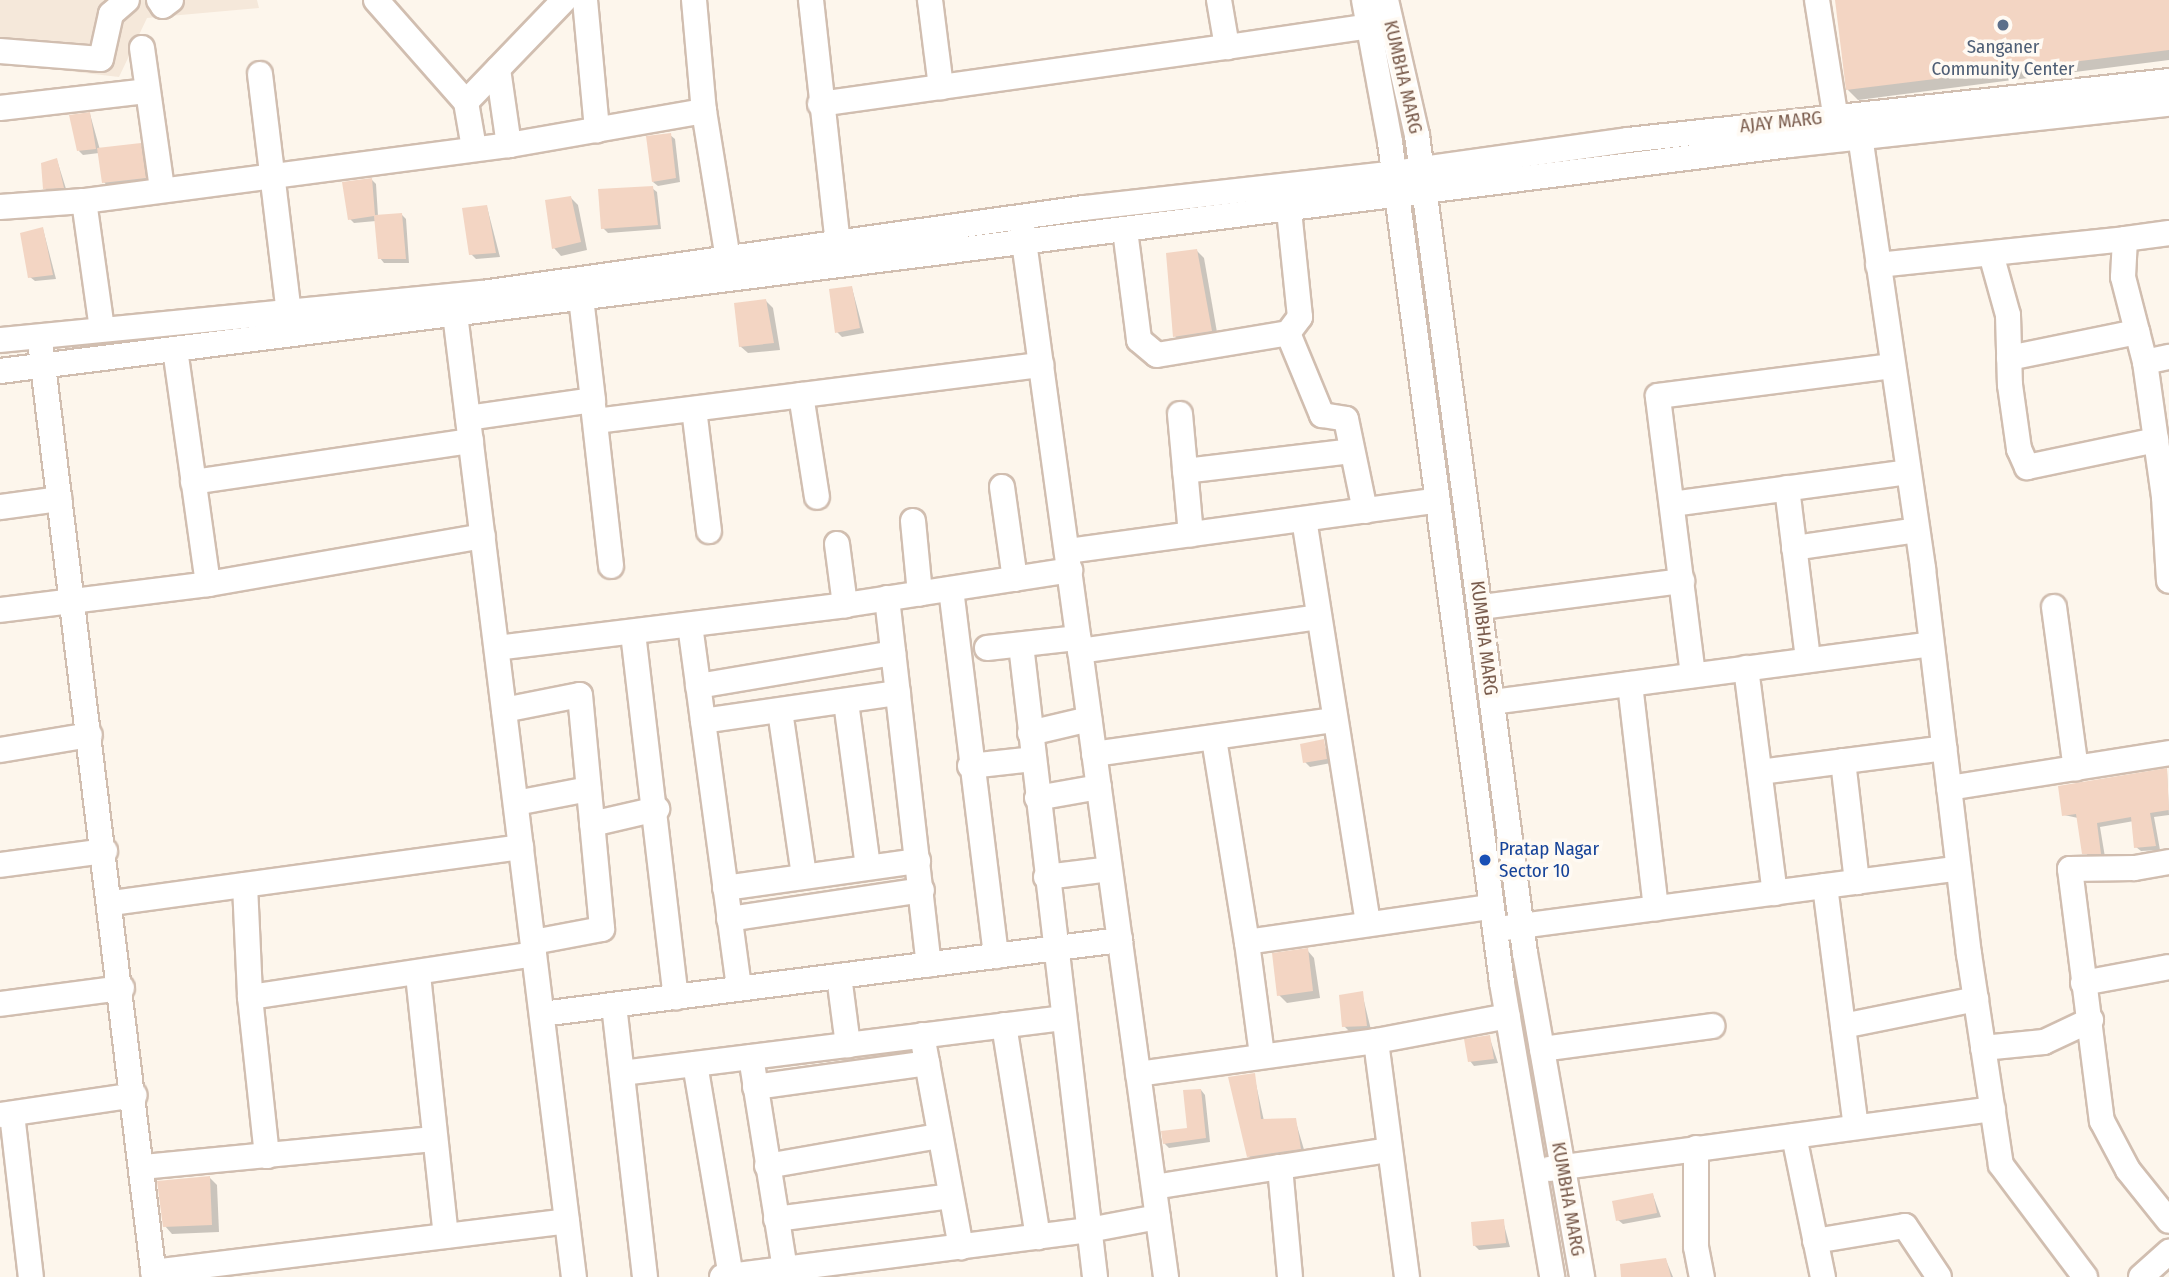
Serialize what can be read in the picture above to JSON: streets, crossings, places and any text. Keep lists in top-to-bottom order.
{
  "streets": {
    "street": ["KUMBHA MARG", "AJAY MARG"]
  },
  "crossings": [
    ["KUMBHA MARG", "AJAY MARG"]
  ],
  "places": ["Sanganer Community Center", "Pratap Nagar Sector 10"]
}
